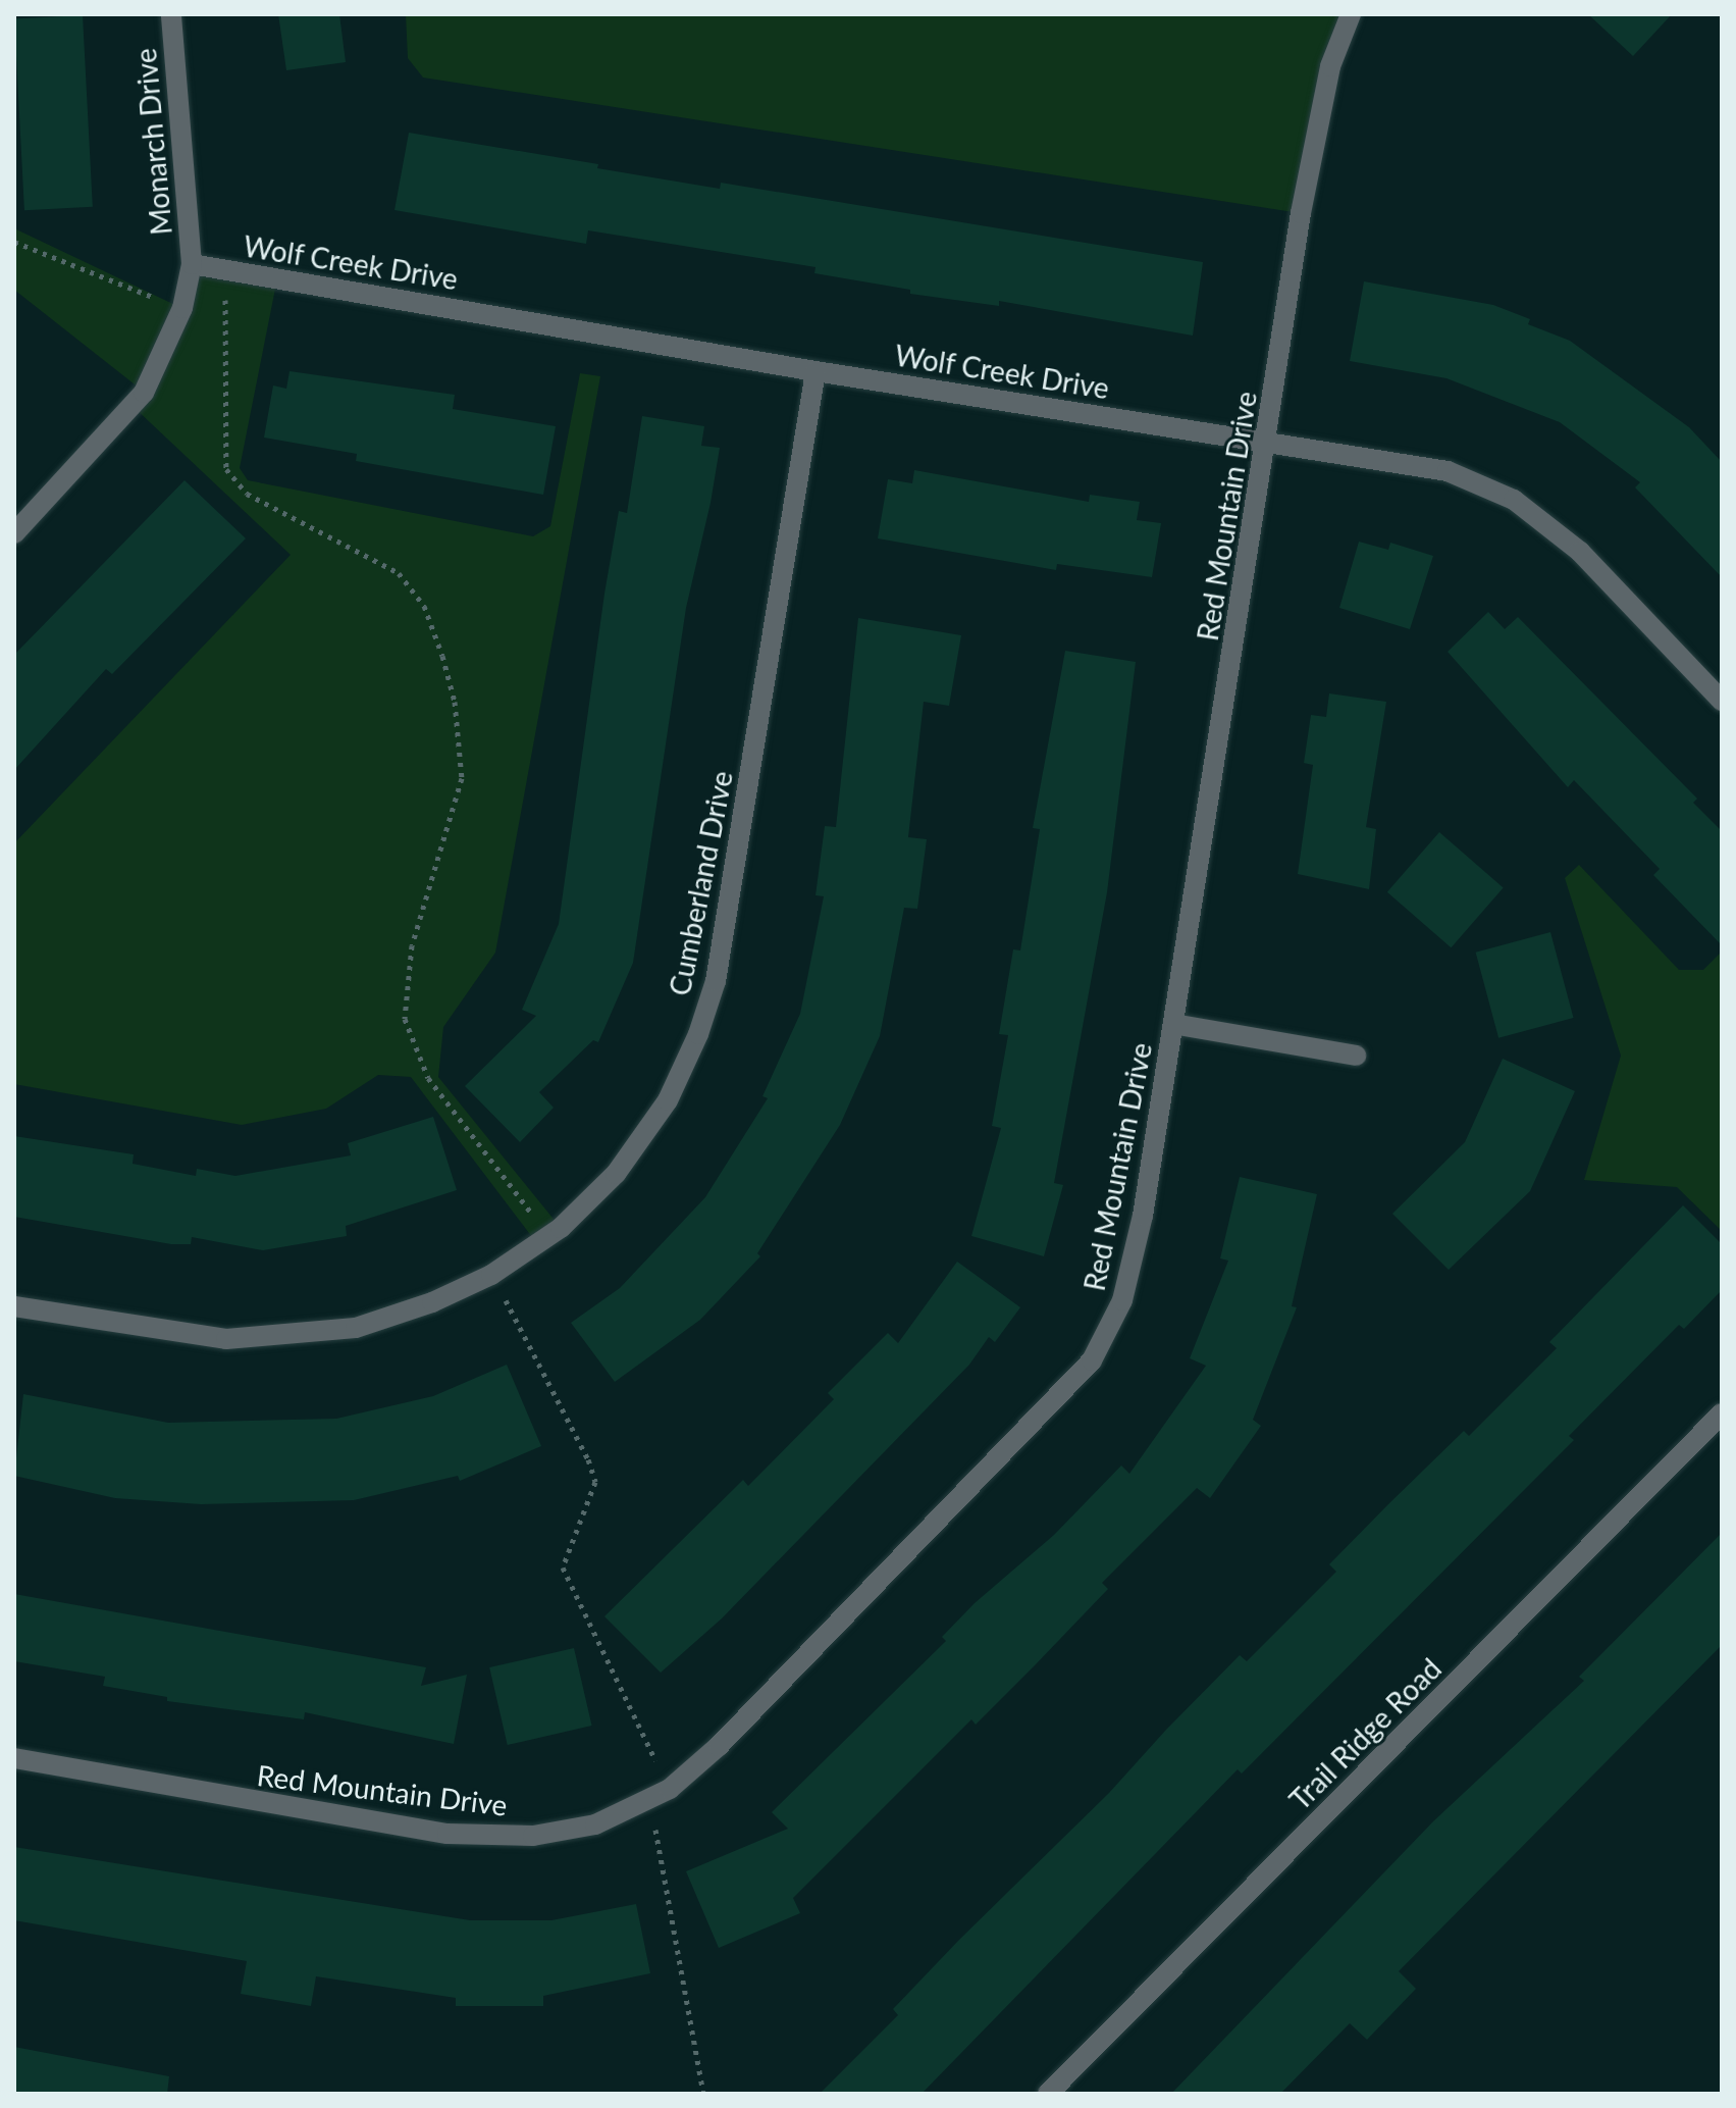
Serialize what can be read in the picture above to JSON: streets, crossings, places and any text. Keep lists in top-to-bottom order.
{
  "streets": {
    "street": [
      "Monarch Drive",
      "Wolf Creek Drive",
      "Red Mountain Drive",
      "Cumberland Drive",
      "Trail Ridge Road"
    ]
  },
  "crossings": [
    ["Monarch Drive", "Wolf Creek Drive"],
    ["Wolf Creek Drive", "Red Mountain Drive"],
    ["Wolf Creek Drive", "Cumberland Drive"]
  ]
}
